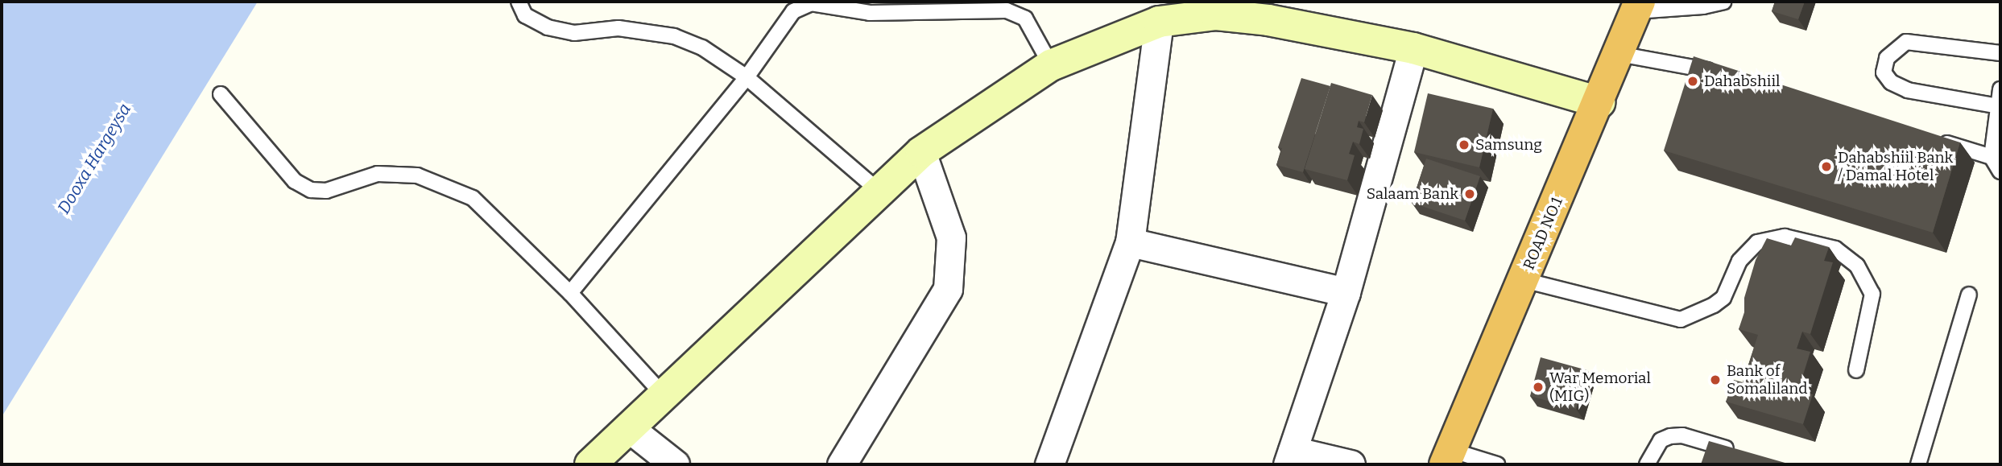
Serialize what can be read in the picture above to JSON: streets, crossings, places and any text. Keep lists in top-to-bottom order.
{
  "streets": {
    "highway": ["ROAD NO.1"]
  },
  "water": ["Dooxa Hargeysa"],
  "places": [
    "Dahabshiil",
    "Samsung",
    "Dahabshiil Bank / Damal Hotel",
    "Salaam Bank",
    "Bank of Somaliland",
    "War Memorial (MIG)"
  ]
}
